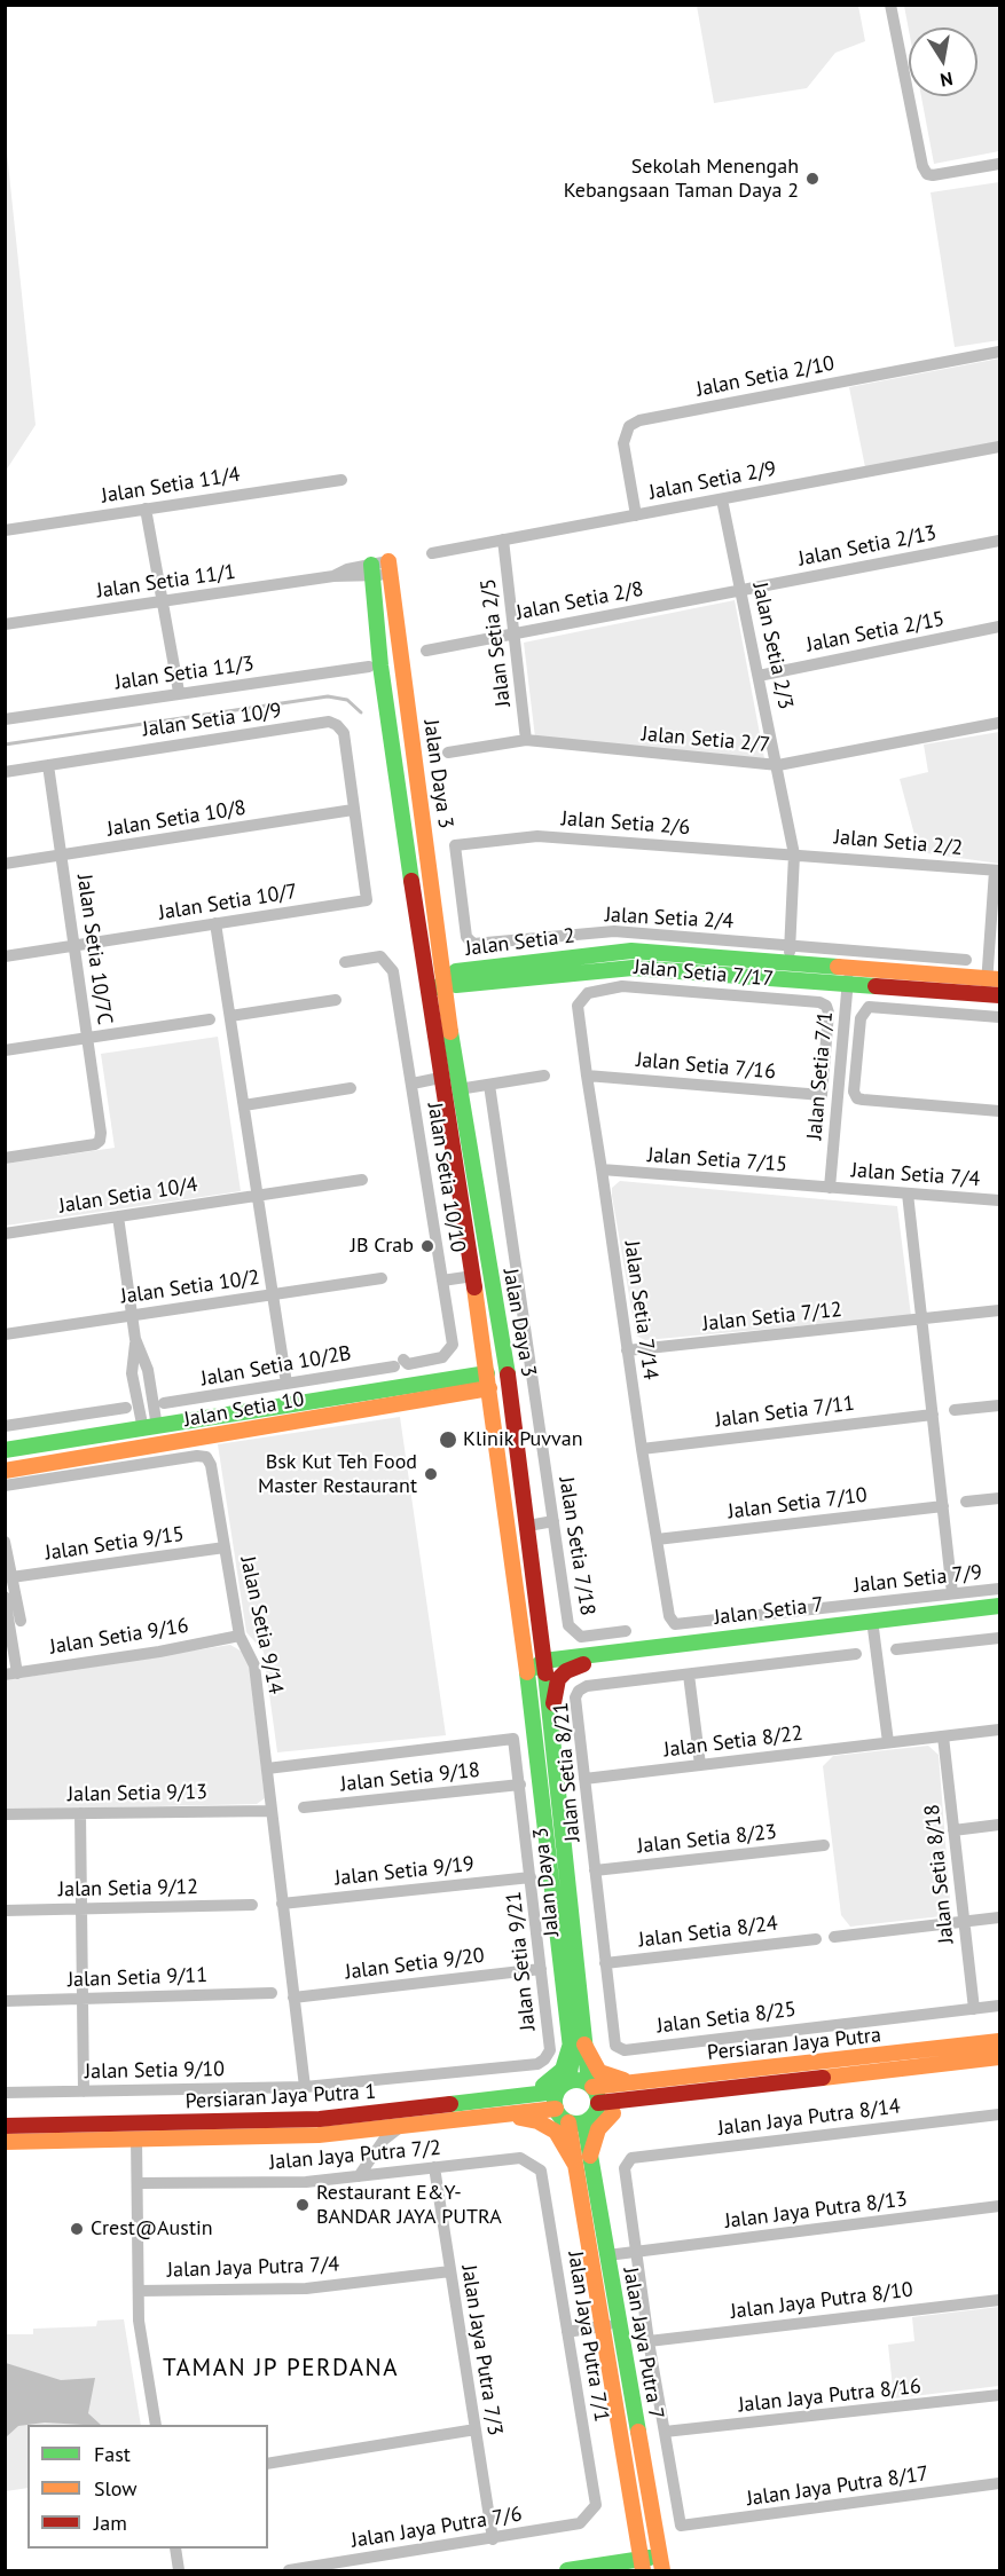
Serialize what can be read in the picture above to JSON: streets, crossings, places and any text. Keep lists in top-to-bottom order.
{
  "streets": {
    "street": [
      "Jalan Setia 2/10",
      "Jalan Setia 2/9",
      "Jalan Setia 11/4",
      "Jalan Setia 2/13",
      "Jalan Setia 11/1",
      "Jalan Setia 2/8",
      "Jalan Setia 2/15",
      "Jalan Setia 2/5",
      "Jalan Setia 2/3",
      "Jalan Setia 11/3",
      "Jalan Setia 10/9",
      "Jalan Setia 2/7",
      "Jalan Daya 3",
      "Jalan Setia 10/8",
      "Jalan Setia 2/6",
      "Jalan Setia 2/2",
      "Jalan Setia 10/7",
      "Jalan Setia 2/4",
      "Jalan Setia 2",
      "Jalan Setia 10/7C",
      "Jalan Setia 7/17",
      "Jalan Setia 7/16",
      "Jalan Setia 7/1",
      "Jalan Setia 7/15",
      "Jalan Setia 7/4",
      "Jalan Setia 10/10",
      "Jalan Setia 10/4",
      "Jalan Setia 10/2",
      "Jalan Setia 7/14",
      "Jalan Setia 7/12",
      "Jalan Setia 10/2B",
      "Jalan Setia 10",
      "Jalan Setia 7/11",
      "Jalan Setia 7/10",
      "Jalan Setia 9/15",
      "Jalan Setia 7/18",
      "Jalan Setia 7/9",
      "Jalan Setia 7",
      "Jalan Setia 9/14",
      "Jalan Setia 9/16",
      "Jalan Setia 8/22",
      "Jalan Setia 8/21",
      "Jalan Setia 9/18",
      "Jalan Setia 9/13",
      "Jalan Setia 8/23",
      "Jalan Setia 9/19",
      "Jalan Setia 8/18",
      "Jalan Setia 9/12",
      "Jalan Setia 8/24",
      "Jalan Setia 9/21",
      "Jalan Setia 9/20",
      "Jalan Setia 9/11",
      "Jalan Setia 8/25",
      "Persiaran Jaya Putra",
      "Jalan Setia 9/10",
      "Persiaran Jaya Putra 1",
      "Jalan Jaya Putra 8/14",
      "Jalan Jaya Putra 7/2",
      "Jalan Jaya Putra 8/13",
      "Jalan Jaya Putra 7/4",
      "Jalan Jaya Putra 8/10",
      "Jalan Jaya Putra 7/1",
      "Jalan Jaya Putra 7",
      "Jalan Jaya Putra 7/3",
      "Jalan Jaya Putra 8/16",
      "Jalan Jaya Putra 8/17",
      "Jalan Jaya Putra 7/6"
    ]
  },
  "crossings": [
    ["Jalan Setia 2/10", "Jalan Setia 2/9"],
    ["Jalan Setia 2/9", "Jalan Setia 2/5"],
    ["Jalan Setia 2/9", "Jalan Setia 2/3"],
    ["Jalan Setia 2/13", "Jalan Setia 2/8"],
    ["Jalan Setia 2/13", "Jalan Setia 2/3"],
    ["Jalan Setia 11/1", "Jalan Daya 3"],
    ["Jalan Setia 2/8", "Jalan Setia 2/5"],
    ["Jalan Setia 2/8", "Jalan Setia 2/3"],
    ["Jalan Setia 2/15", "Jalan Setia 2/3"],
    ["Jalan Setia 2/5", "Jalan Setia 2/7"],
    ["Jalan Setia 2/3", "Jalan Setia 2/7"],
    ["Jalan Setia 2/3", "Jalan Setia 2/6"],
    ["Jalan Setia 2/3", "Jalan Setia 2/2"],
    ["Jalan Setia 2/3", "Jalan Setia 2/4"],
    ["Jalan Setia 2/3", "Jalan Setia 2"],
    ["Jalan Setia 10/9", "Jalan Setia 10/8"],
    ["Jalan Setia 10/9", "Jalan Setia 10/7"],
    ["Jalan Setia 10/9", "Jalan Setia 10/7C"],
    ["Jalan Daya 3", "Jalan Setia 2"],
    ["Jalan Daya 3", "Jalan Setia 10"],
    ["Jalan Daya 3", "Jalan Setia 7"],
    ["Jalan Daya 3", "Persiaran Jaya Putra"],
    ["Jalan Daya 3", "Persiaran Jaya Putra 1"],
    ["Jalan Daya 3", "Jalan Jaya Putra 7"],
    ["Jalan Setia 10/8", "Jalan Setia 10/7"],
    ["Jalan Setia 10/8", "Jalan Setia 10/7C"],
    ["Jalan Setia 2/6", "Jalan Setia 2/2"],
    ["Jalan Setia 2/6", "Jalan Setia 2/4"],
    ["Jalan Setia 10/7", "Jalan Setia 10/7C"],
    ["Jalan Setia 2", "Jalan Setia 7/1"],
    ["Jalan Setia 7/17", "Jalan Setia 7/16"],
    ["Jalan Setia 7/17", "Jalan Setia 7/14"],
    ["Jalan Setia 7/16", "Jalan Setia 7/14"],
    ["Jalan Setia 7/1", "Jalan Setia 7/15"],
    ["Jalan Setia 7/1", "Jalan Setia 7/4"],
    ["Jalan Setia 7/15", "Jalan Setia 7/4"],
    ["Jalan Setia 7/15", "Jalan Setia 7/14"],
    ["Jalan Setia 10/10", "Jalan Setia 10/2B"],
    ["Jalan Setia 7/14", "Jalan Setia 7/12"],
    ["Jalan Setia 7/14", "Jalan Setia 7/11"],
    ["Jalan Setia 7/14", "Jalan Setia 7/10"],
    ["Jalan Setia 7/14", "Jalan Setia 7/9"],
    ["Jalan Setia 9/15", "Jalan Setia 9/14"],
    ["Jalan Setia 9/14", "Jalan Setia 9/16"],
    ["Jalan Setia 9/14", "Jalan Setia 9/13"],
    ["Jalan Setia 9/14", "Jalan Setia 9/19"],
    ["Jalan Setia 9/14", "Jalan Setia 9/21"],
    ["Jalan Setia 9/14", "Jalan Setia 9/20"],
    ["Jalan Setia 9/14", "Jalan Setia 9/10"],
    ["Jalan Setia 8/22", "Jalan Setia 8/21"],
    ["Jalan Setia 8/22", "Jalan Setia 8/18"],
    ["Jalan Setia 8/21", "Jalan Setia 8/23"],
    ["Jalan Setia 8/21", "Jalan Setia 8/24"],
    ["Jalan Setia 8/21", "Jalan Setia 8/25"],
    ["Jalan Setia 9/18", "Jalan Setia 9/21"],
    ["Jalan Setia 9/19", "Jalan Setia 9/21"],
    ["Jalan Setia 8/18", "Jalan Setia 8/25"],
    ["Jalan Setia 9/21", "Jalan Setia 9/20"],
    ["Jalan Setia 9/21", "Jalan Setia 9/10"],
    ["Persiaran Jaya Putra", "Persiaran Jaya Putra 1"],
    ["Persiaran Jaya Putra", "Jalan Jaya Putra 7"],
    ["Persiaran Jaya Putra 1", "Jalan Jaya Putra 7"],
    ["Jalan Jaya Putra 8/14", "Jalan Jaya Putra 8/13"],
    ["Jalan Jaya Putra 7/2", "Jalan Jaya Putra 7/1"],
    ["Jalan Jaya Putra 7/2", "Jalan Jaya Putra 7/3"],
    ["Jalan Jaya Putra 7/4", "Jalan Jaya Putra 7/3"],
    ["Jalan Jaya Putra 7/1", "Jalan Jaya Putra 7/6"],
    ["Jalan Jaya Putra 7/3", "Jalan Jaya Putra 7/6"],
    ["Jalan Jaya Putra 8/16", "Jalan Jaya Putra 8/17"]
  ],
  "districts": ["TAMAN JP PERDANA"],
  "places": [
    "Sekolah Menengah Kebangsaan Taman Daya 2",
    "JB Crab",
    "Klinik Puvvan",
    "Bsk Kut Teh Food Master Restaurant",
    "Restaurant E&Y- BANDAR JAYA PUTRA",
    "Crest@Austin"
  ],
  "legend": ["Fast", "Slow", "Jam"],
  "north": "bottom"
}
